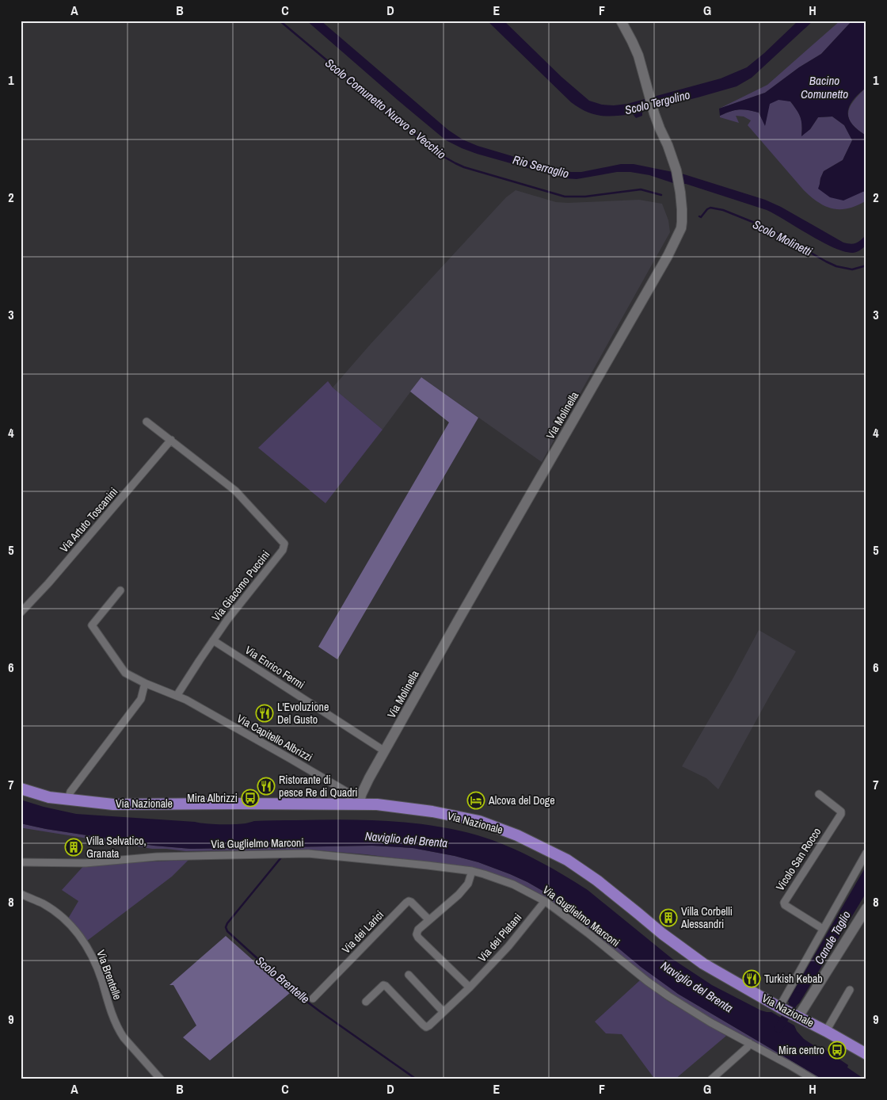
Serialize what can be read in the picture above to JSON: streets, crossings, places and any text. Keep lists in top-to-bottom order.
{
  "streets": {
    "main road": ["Via Nazionale"],
    "street": [
      "Via Molinella",
      "Via Artuto Toscanini",
      "Via Giacomo Puccini",
      "Via Enrico Fermi",
      "Via Capitello Albrizzi",
      "Via Guglielmo Marconi",
      "Vicolo San Rocco",
      "Via dei Larici",
      "Via dei Platani",
      "Via Brentelle"
    ]
  },
  "crossings": [
    ["Via Molinella", "Via Enrico Fermi"],
    ["Via Molinella", "Via Capitello Albrizzi"],
    ["Via Molinella", "Via Nazionale"],
    ["Via Artuto Toscanini", "Via Giacomo Puccini"],
    ["Via Giacomo Puccini", "Via Enrico Fermi"],
    ["Via Giacomo Puccini", "Via Capitello Albrizzi"],
    ["Via Capitello Albrizzi", "Via Nazionale"],
    ["Via Guglielmo Marconi", "Via dei Platani"]
  ],
  "water": [
    "Bacino Comunetto",
    "Scolo Tergolino",
    "Scolo Comunetto Nuovo e Vecchio",
    "Rio Serraglio",
    "Scolo Molinetti",
    "Naviglio del Brenta",
    "Canale Taglio",
    "Scolo Brentelle"
  ],
  "places": {
    "restaurant": ["L'Evoluzione Del Gusto", "Ristorante di pesce Re di Quadri", "Turkish Kebab"],
    "bus stop": ["Mira Albrizzi", "Mira centro"],
    "hotel": ["Alcova del Doge"],
    "building": ["Villa Selvatico, Granata", "Villa Corbelli Alessandri"]
  },
  "grid": {
    "columns": [
      "A",
      "B",
      "C",
      "D",
      "E",
      "F",
      "G",
      "H"
    ],
    "rows": [
      "1",
      "2",
      "3",
      "4",
      "5",
      "6",
      "7",
      "8",
      "9"
    ]
  }
}
